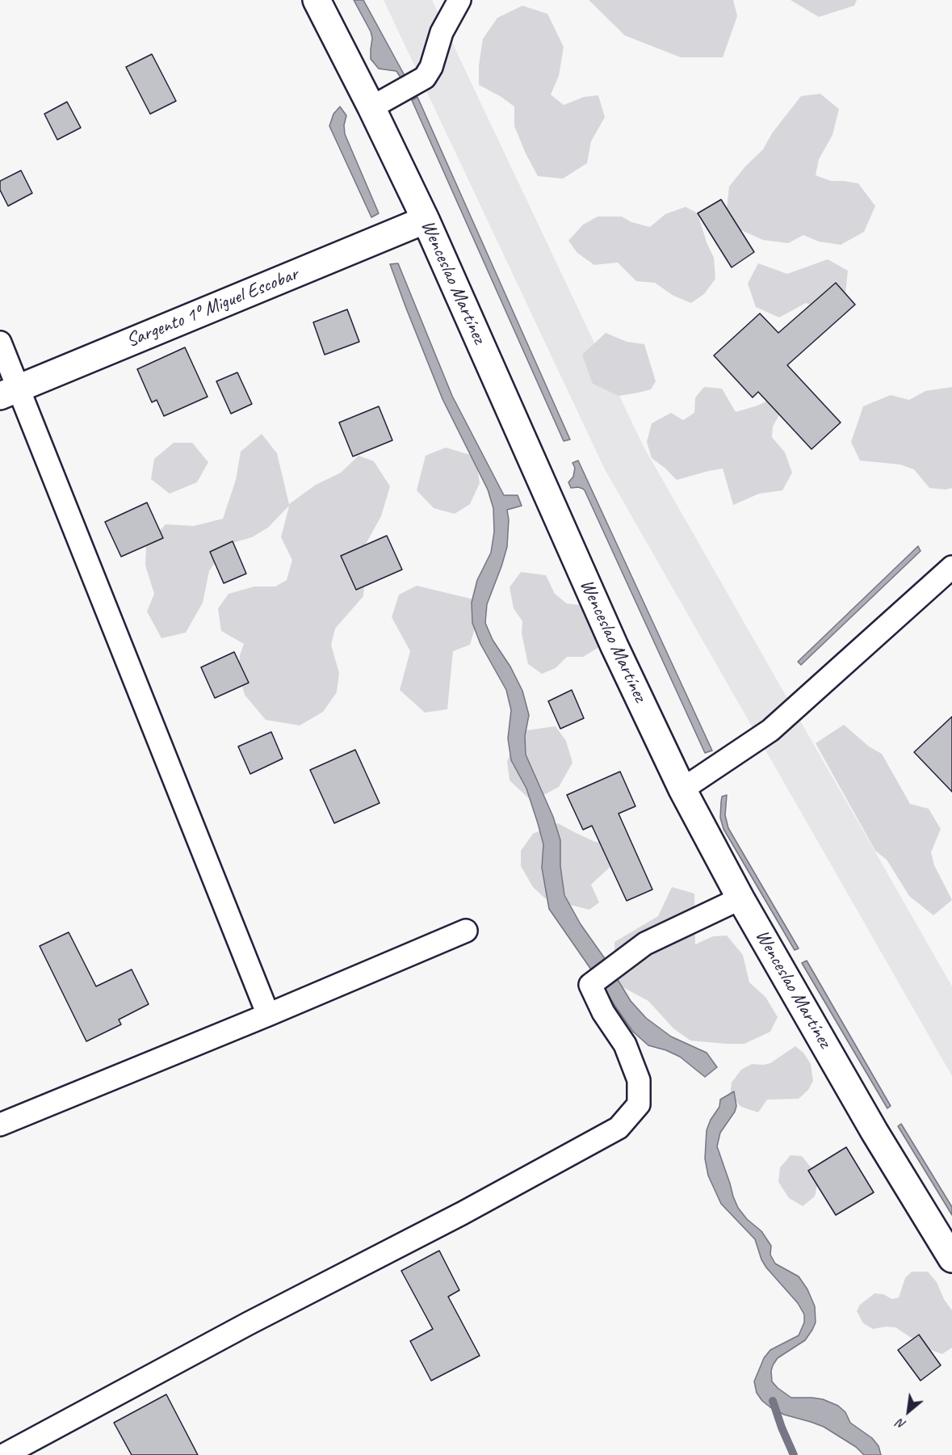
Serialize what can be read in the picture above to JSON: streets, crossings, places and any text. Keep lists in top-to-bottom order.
{
  "streets": {
    "main road": ["Wenceslao Martínez", "Sargento 1º Miguel Escobar"]
  },
  "crossings": [
    ["Wenceslao Martínez", "Sargento 1º Miguel Escobar"]
  ],
  "north": "bottom left"
}
